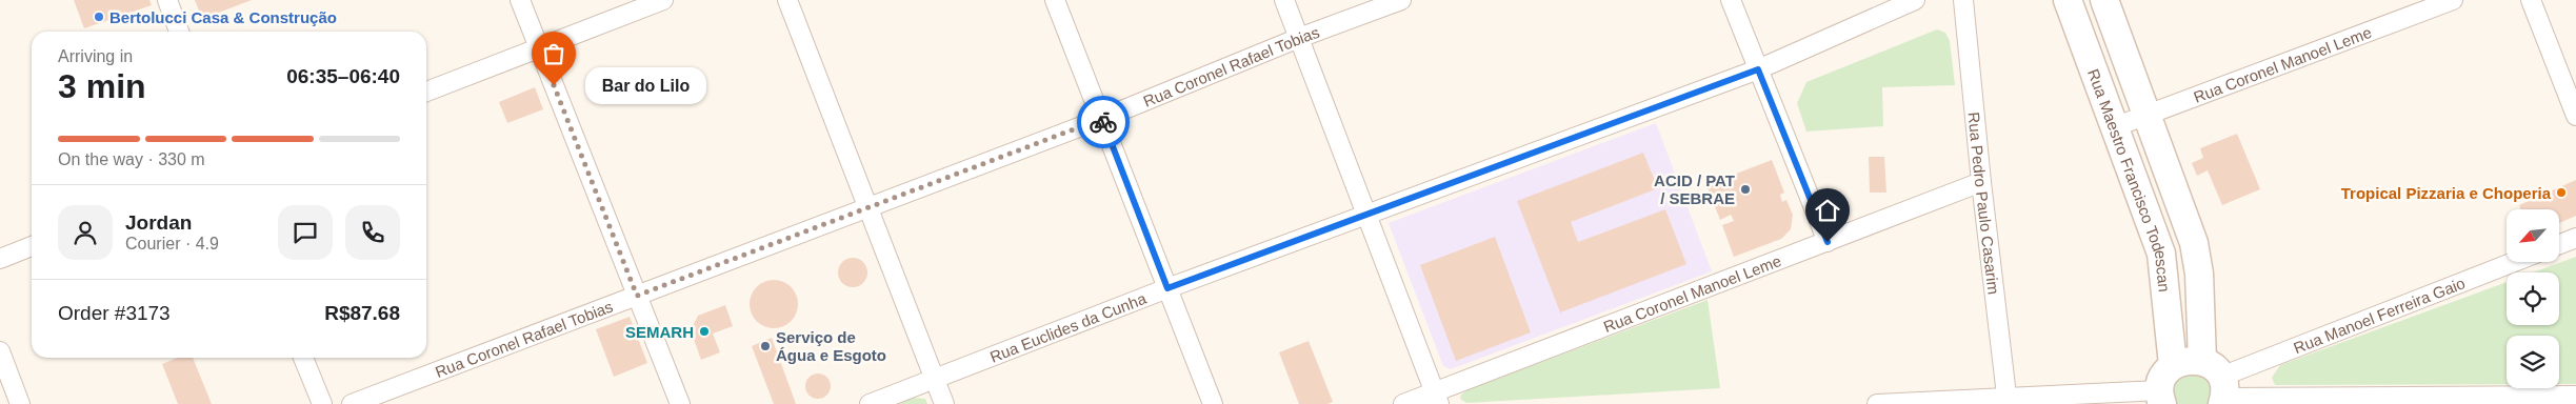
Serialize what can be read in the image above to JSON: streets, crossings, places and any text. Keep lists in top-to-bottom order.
{
  "streets": {
    "main road": ["Rua Maestro Francisco Todescan"],
    "street": [
      "Rua Coronel Manoel Leme",
      "Rua Coronel Rafael Tobias",
      "Rua Pedro Paulo Casarim",
      "Rua Manoel Ferreira Gaio",
      "Rua Euclides da Cunha"
    ]
  },
  "crossings": [
    ["Rua Coronel Manoel Leme", "Rua Maestro Francisco Todescan"],
    ["Rua Coronel Manoel Leme", "Rua Pedro Paulo Casarim"]
  ],
  "places": [
    "Bertolucci Casa & Construção",
    "Bar do Lilo",
    "ACID / PAT / SEBRAE",
    "Tropical Pizzaria e Choperia",
    "SEMARH",
    "Serviço de Água e Esgoto"
  ],
  "north": "bottom left",
  "page": {
    "heading": ["3 min", "Arriving in", "06:35–06:40"],
    "panel": [
      "Jordan",
      "Courier · 4.9",
      "Order #3173",
      "R$87.68"
    ],
    "bubble": "Bar do Lilo",
    "bar": "On the way · 330 m"
  }
}
